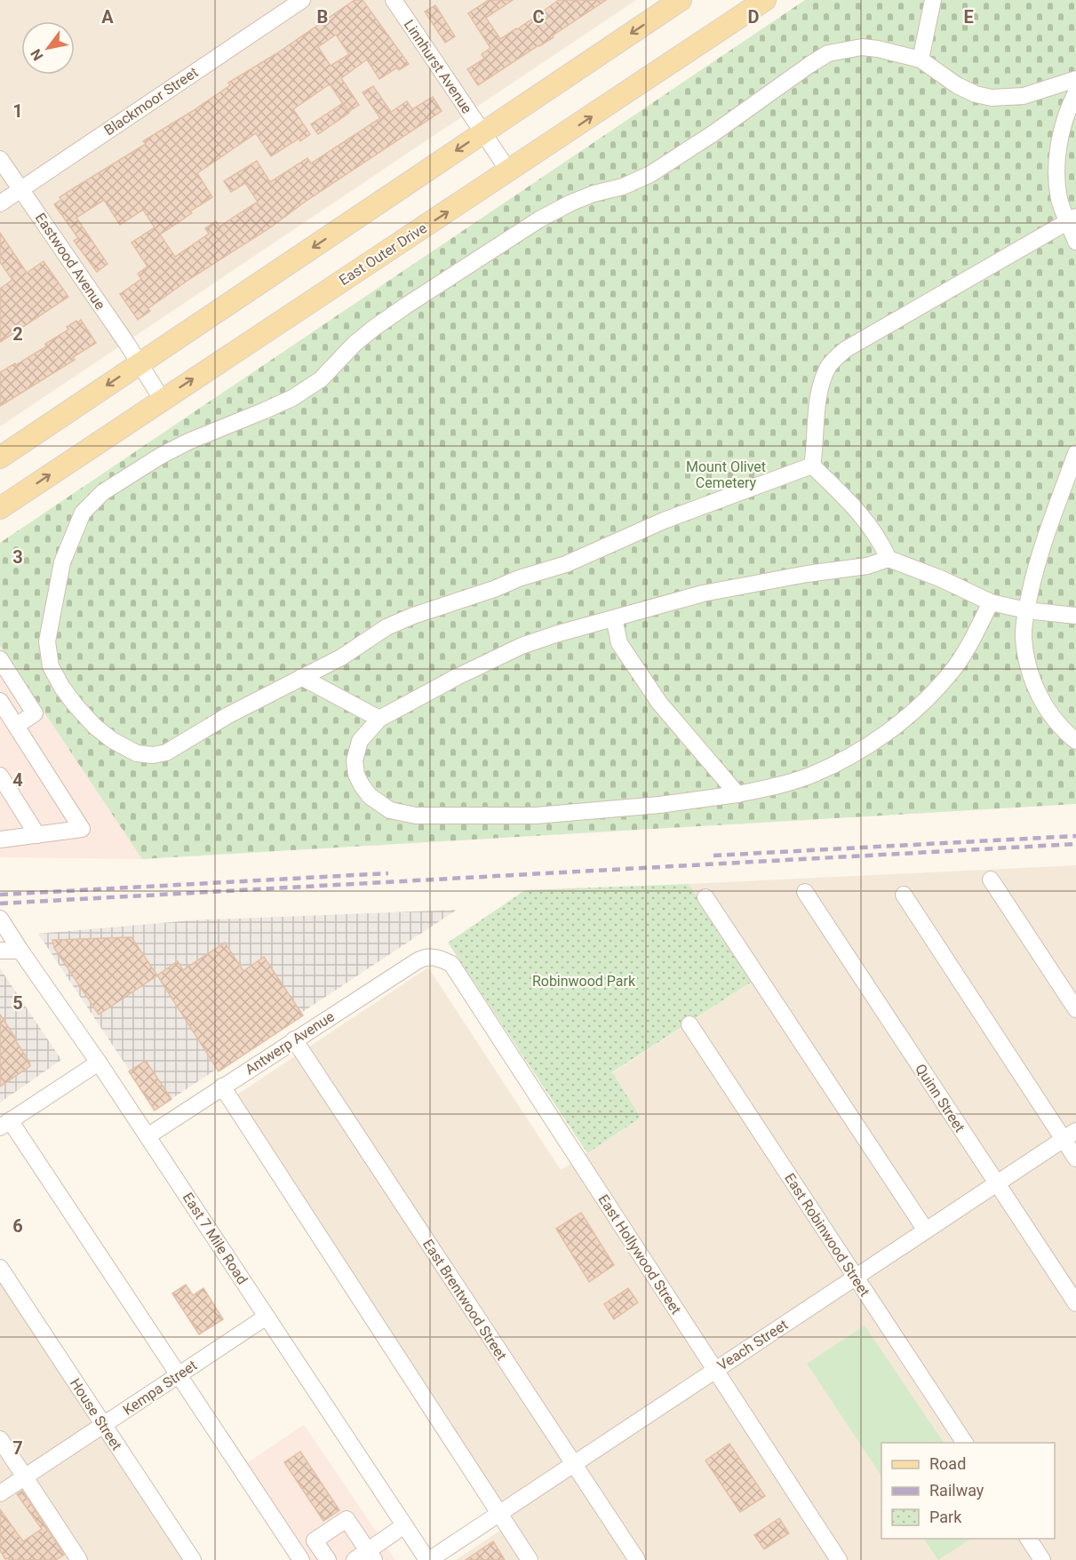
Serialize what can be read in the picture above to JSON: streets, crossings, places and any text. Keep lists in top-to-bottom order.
{
  "streets": {
    "main road": ["East Outer Drive"],
    "street": [
      "Linnhurst Avenue",
      "Blackmoor Street",
      "Eastwood Avenue",
      "Antwerp Avenue",
      "Quinn Street",
      "East Robinwood Street",
      "East 7 Mile Road",
      "East Hollywood Street",
      "East Brentwood Street",
      "Veach Street",
      "Kempa Street",
      "House Street"
    ]
  },
  "crossings": [
    ["Linnhurst Avenue", "East Outer Drive"],
    ["Blackmoor Street", "Eastwood Avenue"],
    ["East Outer Drive", "Eastwood Avenue"],
    ["Antwerp Avenue", "East 7 Mile Road"],
    ["Antwerp Avenue", "East Hollywood Street"],
    ["Antwerp Avenue", "East Brentwood Street"],
    ["Quinn Street", "Veach Street"],
    ["East Robinwood Street", "Veach Street"],
    ["East 7 Mile Road", "Veach Street"],
    ["East 7 Mile Road", "Kempa Street"],
    ["East Hollywood Street", "Veach Street"],
    ["East Brentwood Street", "Veach Street"],
    ["Kempa Street", "House Street"]
  ],
  "parks": ["Mount Olivet Cemetery", "Robinwood Park"],
  "legend": ["Road", "Railway", "Park"],
  "north": "bottom left",
  "grid": {
    "columns": [
      "A",
      "B",
      "C",
      "D",
      "E"
    ],
    "rows": [
      "1",
      "2",
      "3",
      "4",
      "5",
      "6",
      "7"
    ]
  }
}
